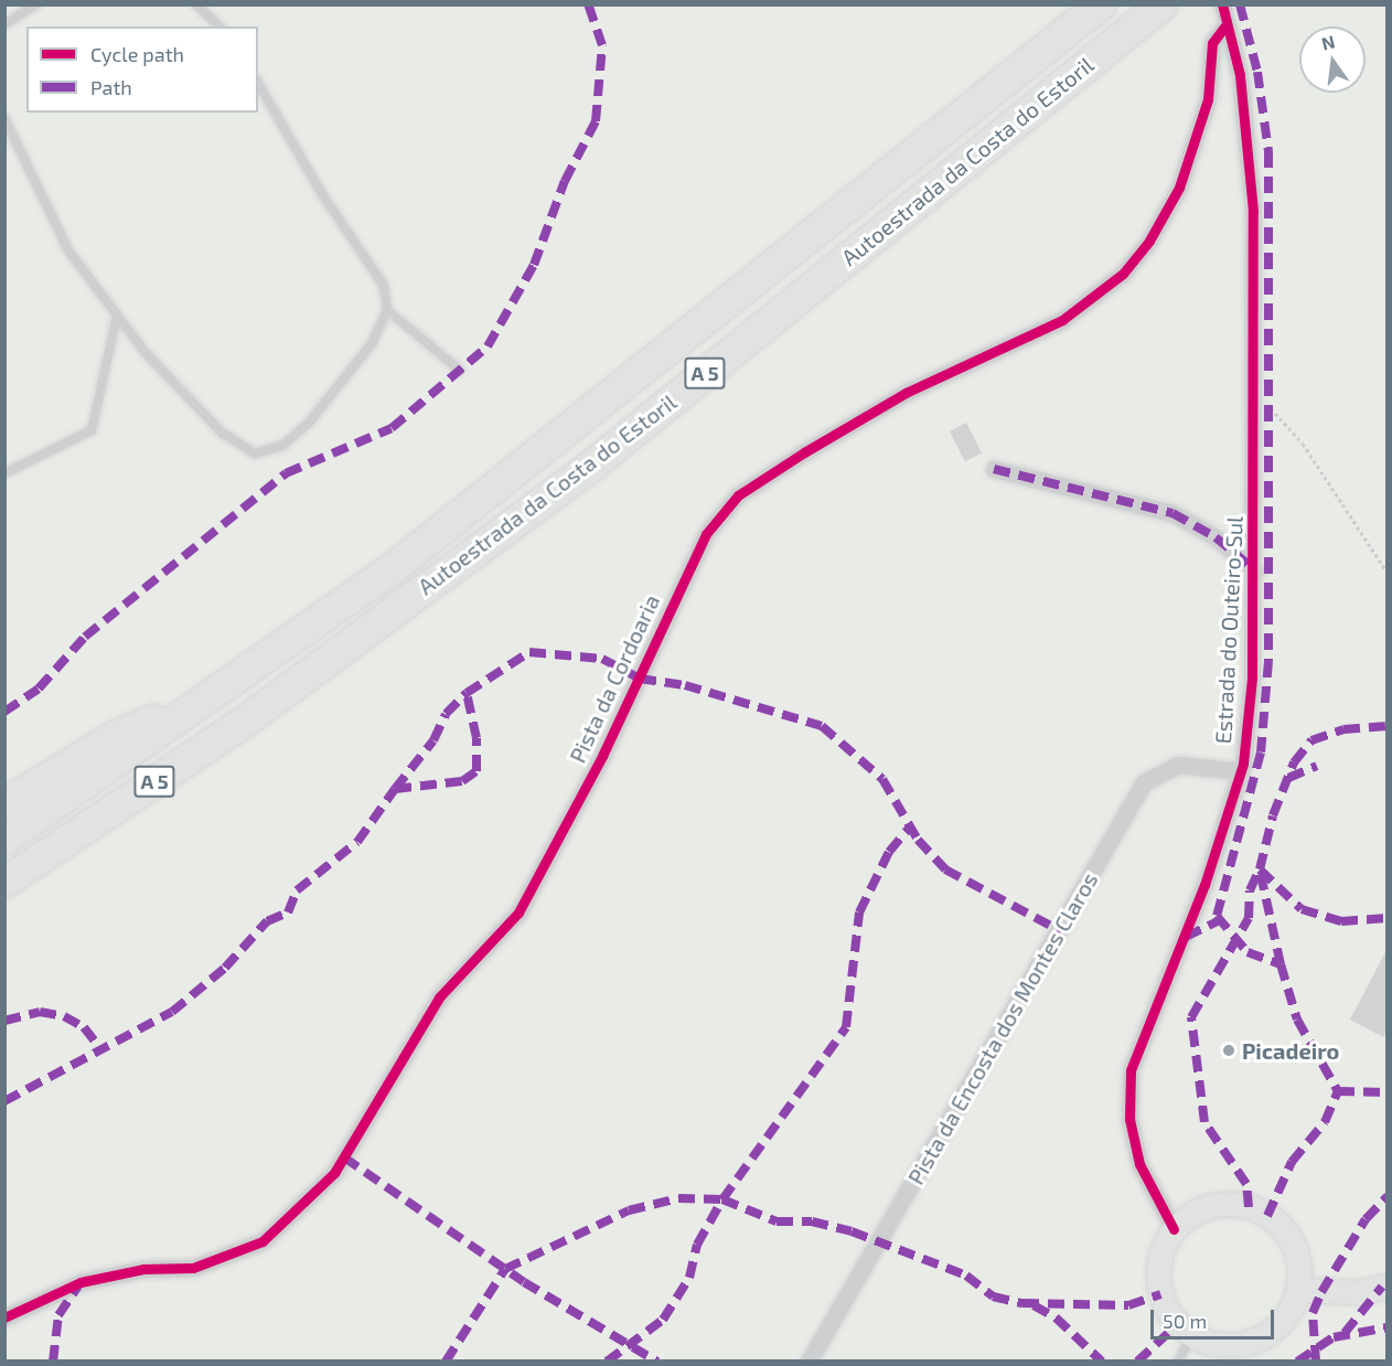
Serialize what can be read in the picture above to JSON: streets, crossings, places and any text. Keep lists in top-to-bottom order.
{
  "streets": {
    "highway": ["Autoestrada da Costa do Estoril", "A 5"],
    "street": ["Estrada do Outeiro-Sul", "Pista da Cordoaria", "Pista da Encosta dos Montes Claros"]
  },
  "crossings": [
    ["Estrada do Outeiro-Sul", "Pista da Cordoaria"],
    ["Estrada do Outeiro-Sul", "Pista da Encosta dos Montes Claros"]
  ],
  "places": ["Picadeiro"],
  "legend": ["Cycle path", "Path"],
  "scale_bar": "50 m",
  "north": "top"
}
